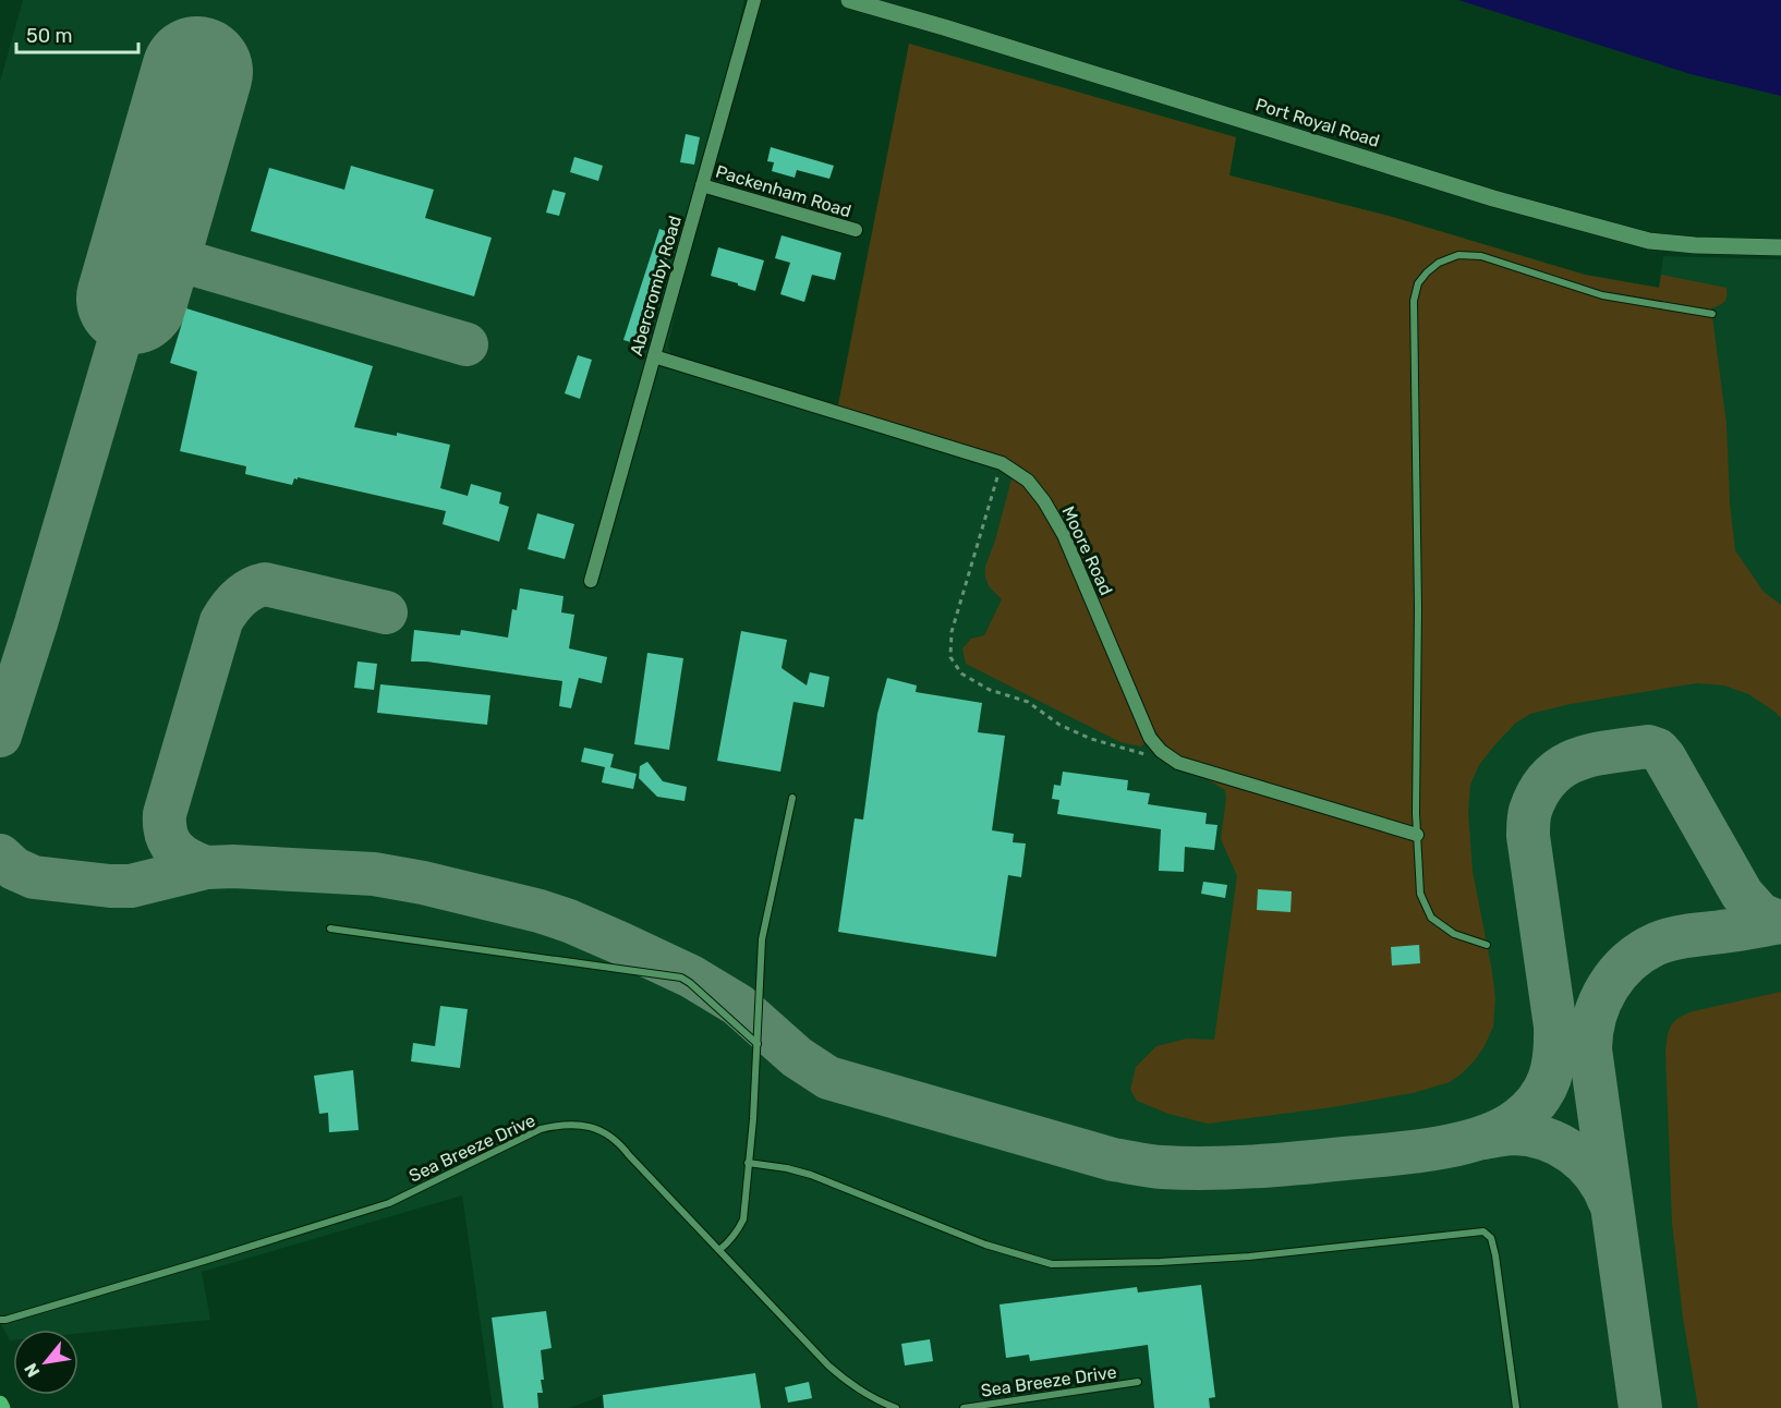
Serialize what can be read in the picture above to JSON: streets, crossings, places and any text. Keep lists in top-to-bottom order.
{
  "streets": {
    "main road": ["Port Royal Road"],
    "street": ["Packenham Road", "Abercromby Road", "Moore Road"],
    "lane": ["Sea Breeze Drive"]
  },
  "crossings": [
    ["Packenham Road", "Abercromby Road"],
    ["Abercromby Road", "Moore Road"]
  ],
  "scale_bar": "50 m",
  "north": "bottom left"
}
